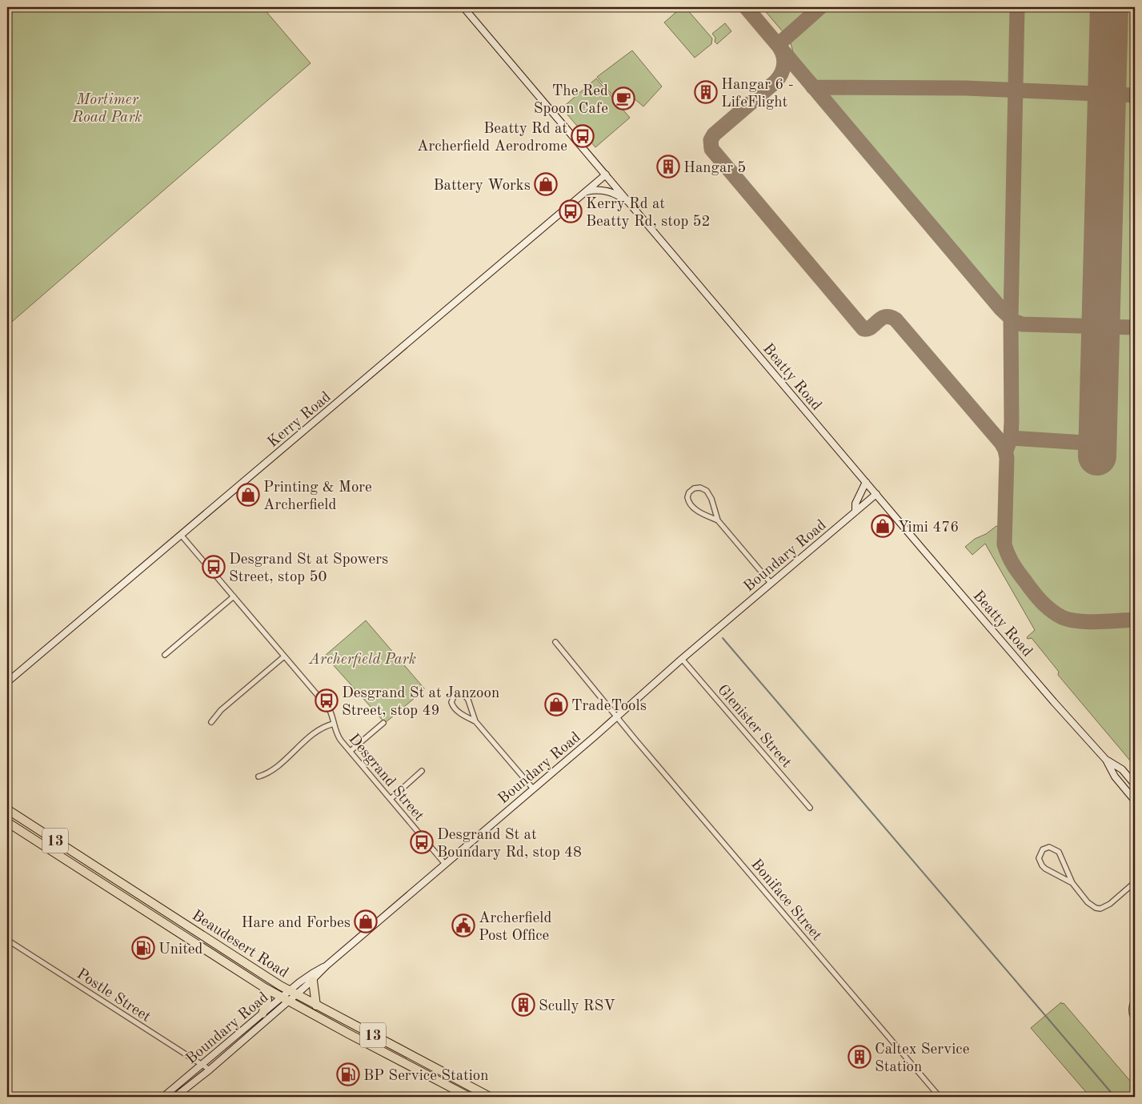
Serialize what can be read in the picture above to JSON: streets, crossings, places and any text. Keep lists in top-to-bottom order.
{
  "streets": {
    "highway": ["13", "Beaudesert Road"],
    "main road": ["Beatty Road", "Kerry Road", "Boundary Road"],
    "street": [
      "Glenister Street",
      "Desgrand Street",
      "Boniface Street",
      "Postle Street"
    ]
  },
  "crossings": [
    ["Beatty Road", "Kerry Road"],
    ["Beatty Road", "Boundary Road"],
    ["Kerry Road", "Desgrand Street"],
    ["Boundary Road", "Glenister Street"],
    ["Boundary Road", "Desgrand Street"],
    ["Boundary Road", "Boniface Street"],
    ["Boundary Road", "Beaudesert Road"],
    ["Boundary Road", "Postle Street"]
  ],
  "parks": ["Mortimer Road Park", "Archerfield Park"],
  "places": {
    "building": [
      "Hangar 6 - LifeFlight",
      "Hangar 5",
      "Scully RSV",
      "Caltex Service Station"
    ],
    "cafe": ["The Red Spoon Cafe"],
    "bus stop": [
      "Beatty Rd at Archerfield Aerodrome",
      "Kerry Rd at Beatty Rd, stop 52",
      "Desgrand St at Spowers Street, stop 50",
      "Desgrand St at Janzoon Street, stop 49",
      "Desgrand St at Boundary Rd, stop 48"
    ],
    "shop": [
      "Battery Works",
      "Printing & More Archerfield",
      "Yimi 476",
      "TradeTools",
      "Hare and Forbes"
    ],
    "public building": ["Archerfield Post Office"],
    "fuel station": ["United", "BP Service Station"]
  }
}
